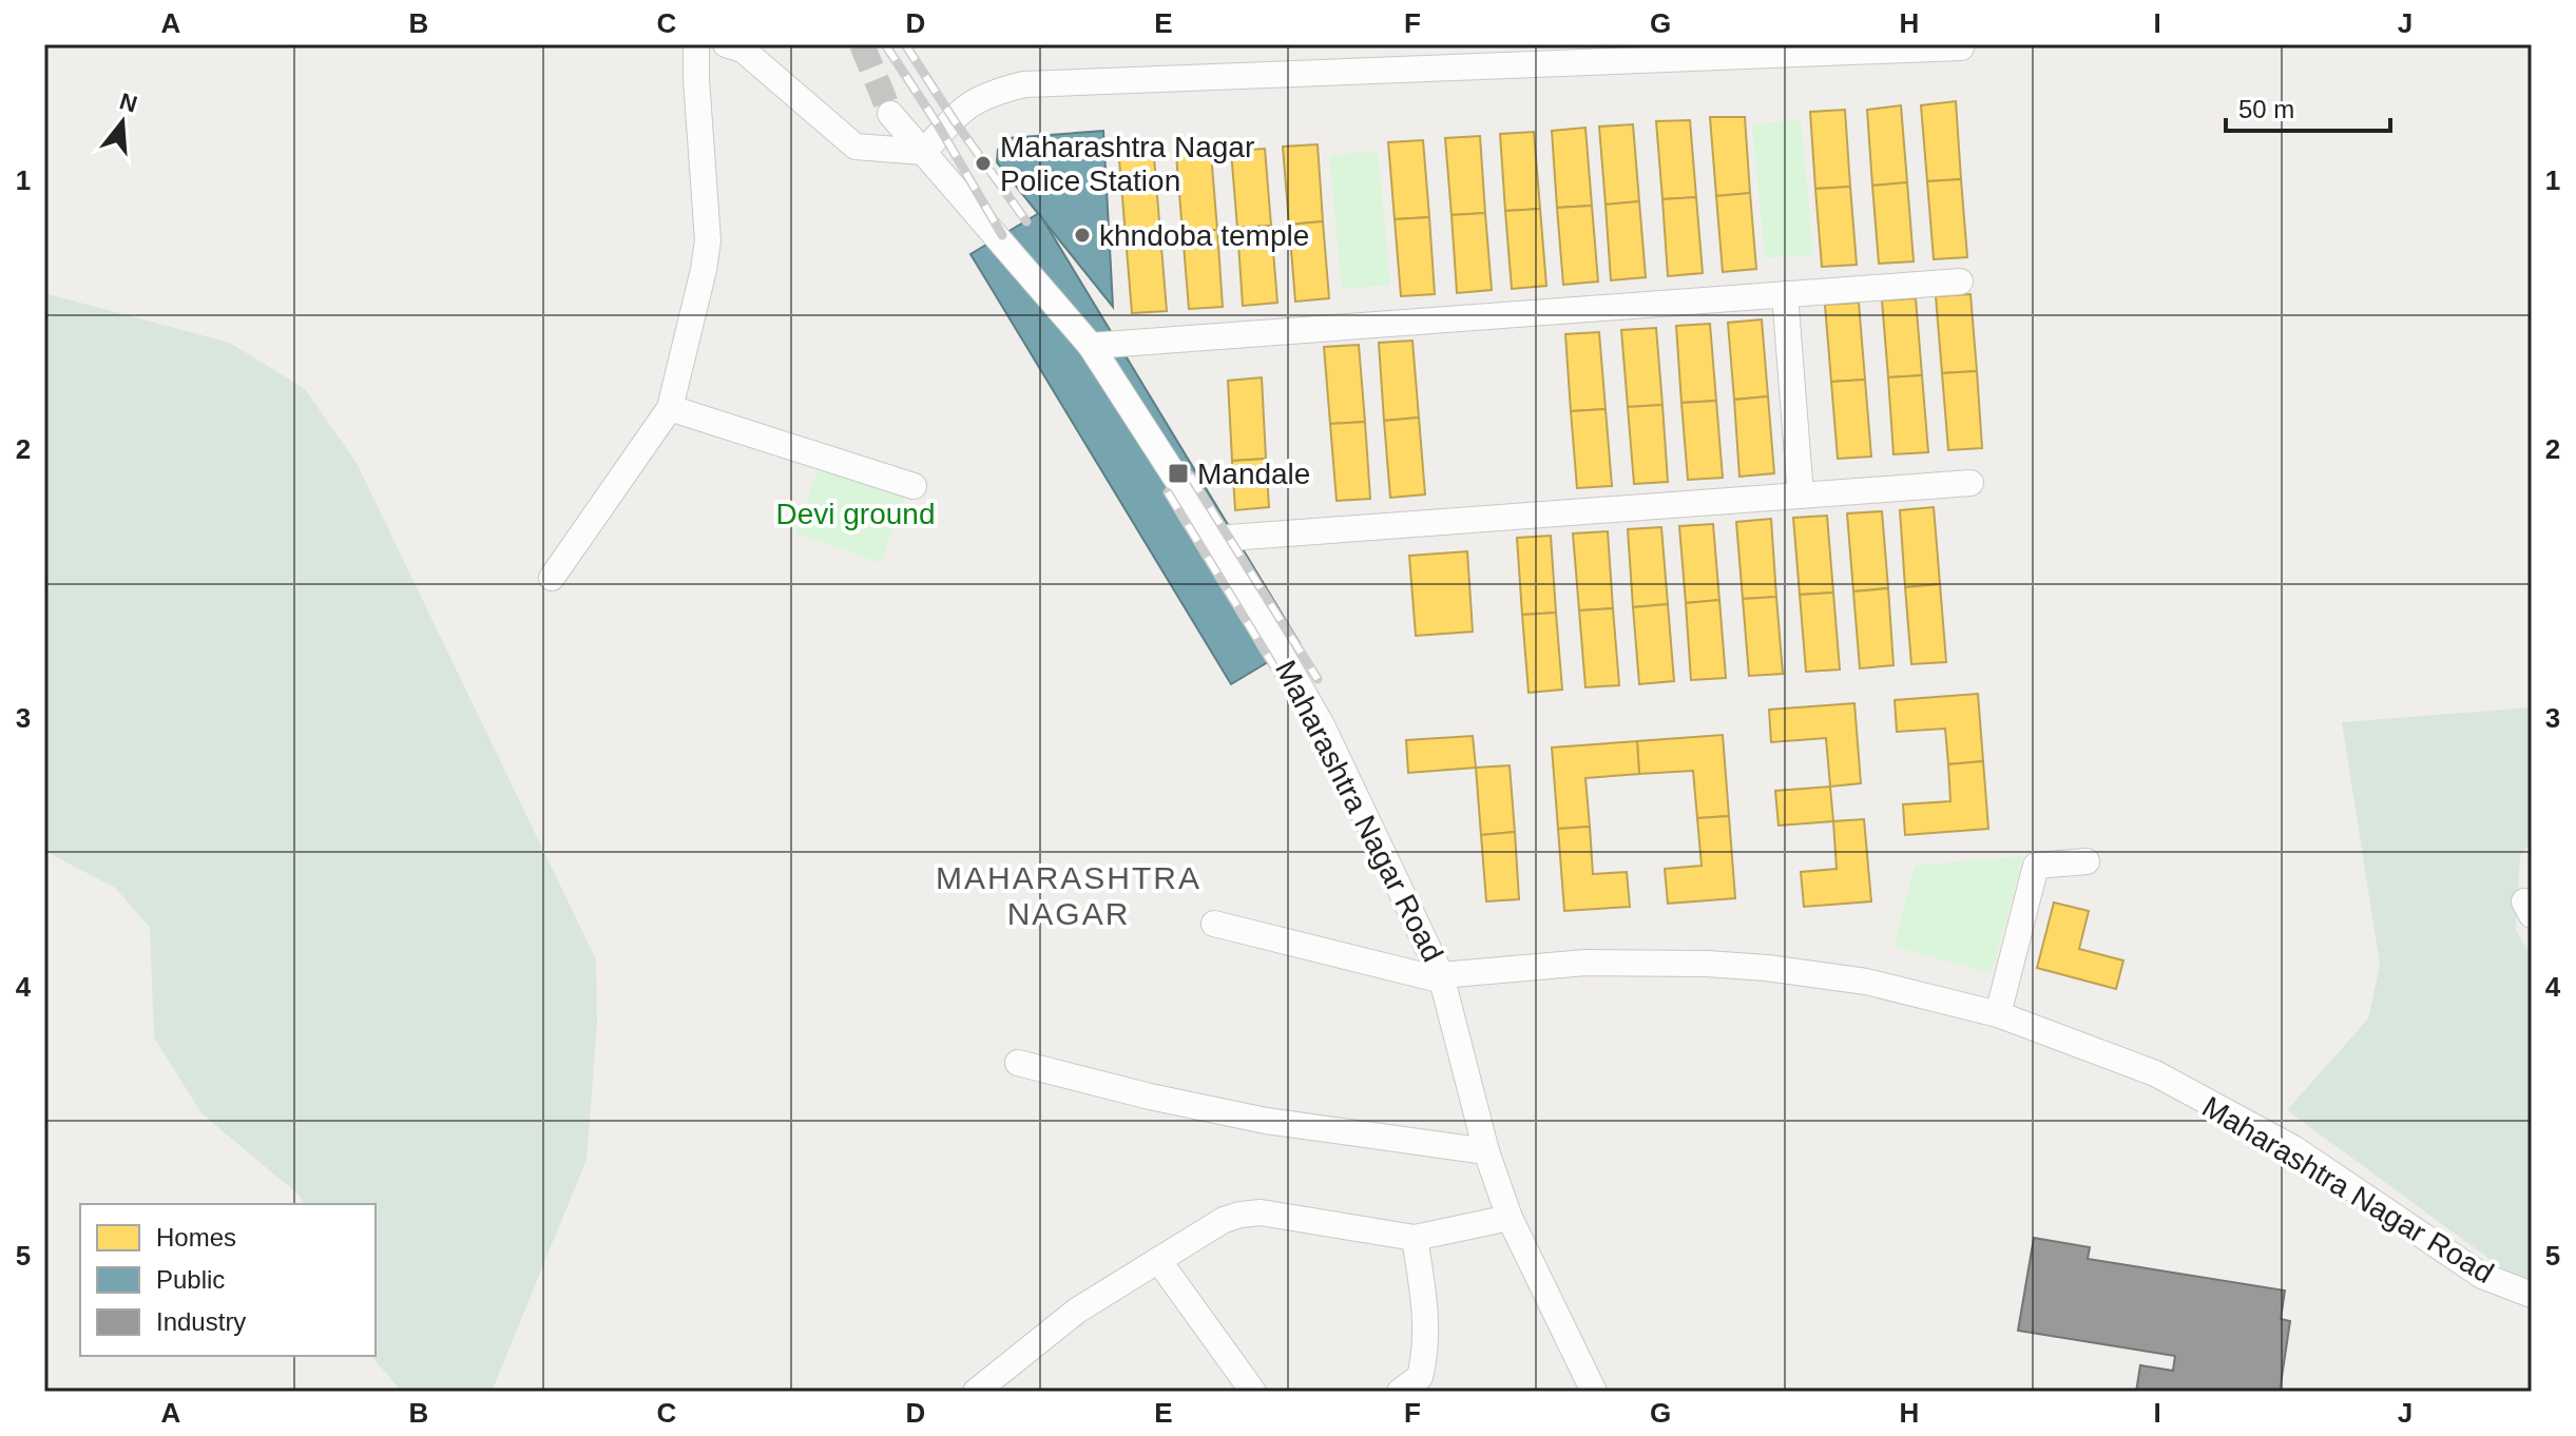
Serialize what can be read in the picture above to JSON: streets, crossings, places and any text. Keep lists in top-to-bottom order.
{
  "streets": {
    "street": ["Maharashtra Nagar Road"]
  },
  "districts": ["MAHARASHTRA NAGAR"],
  "parks": ["Devi ground"],
  "places": {
    "other": ["Maharashtra Nagar Police Station", "khndoba temple"],
    "transit": ["Mandale"]
  },
  "legend": ["Homes", "Public", "Industry"],
  "scale_bar": "50 m",
  "north": "top",
  "grid": {
    "columns": [
      "A",
      "B",
      "C",
      "D",
      "E",
      "F",
      "G",
      "H",
      "I",
      "J"
    ],
    "rows": [
      "1",
      "2",
      "3",
      "4",
      "5"
    ]
  }
}
